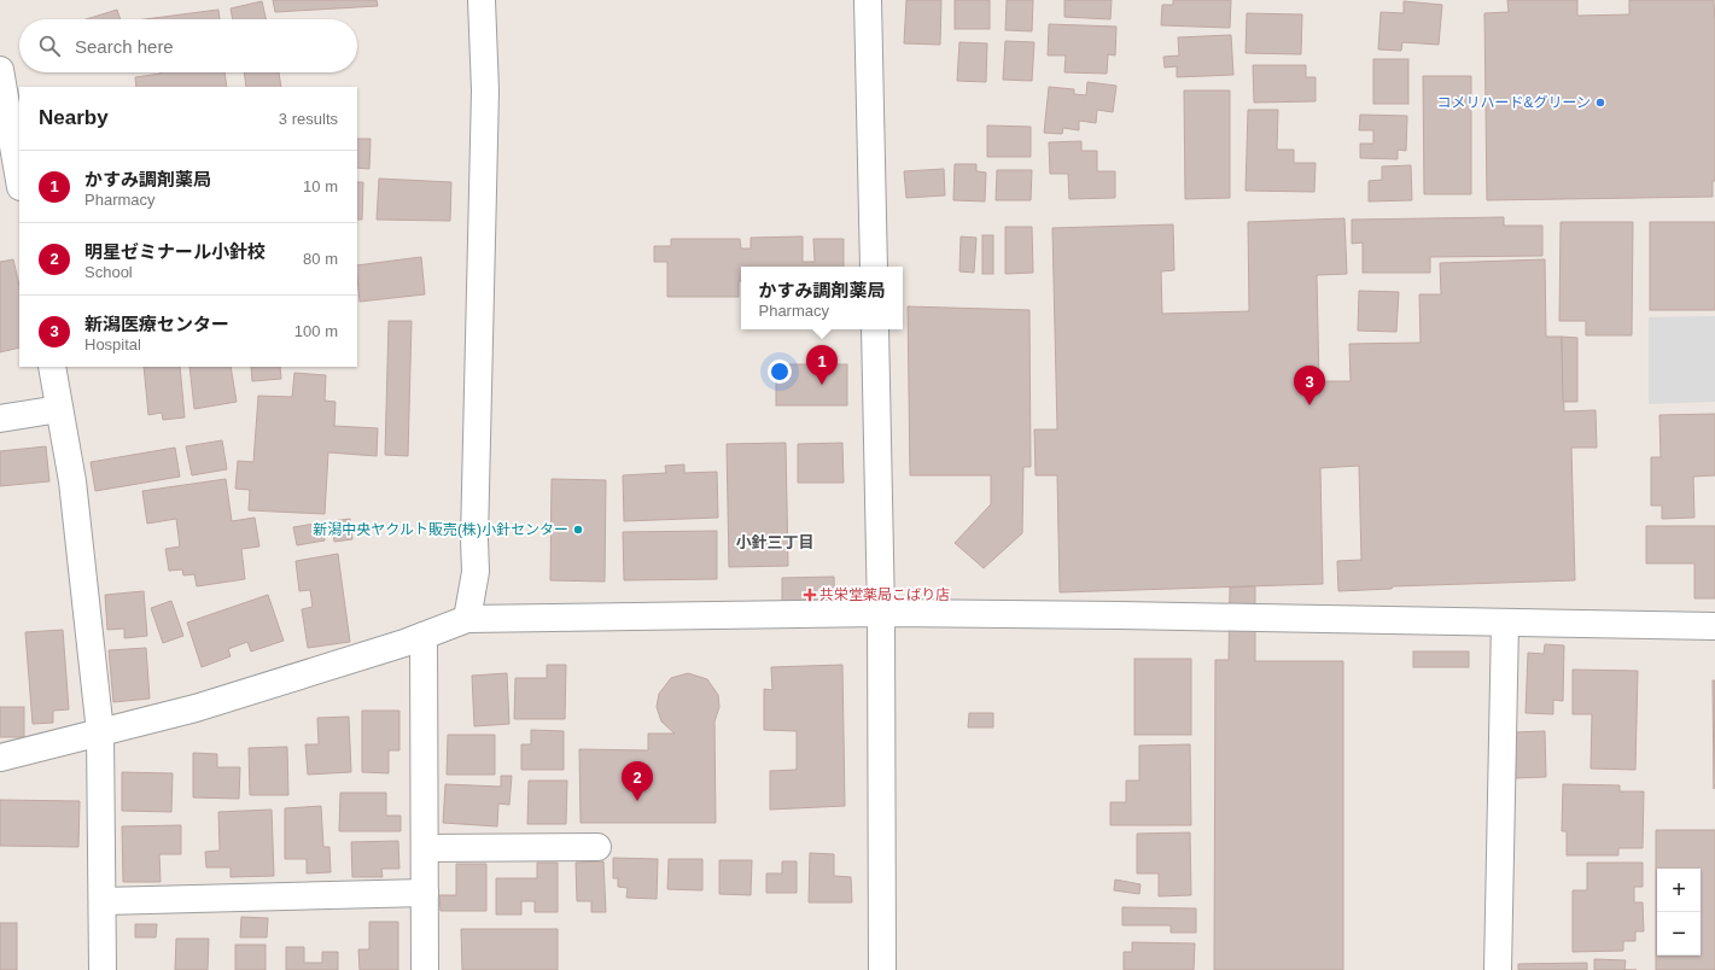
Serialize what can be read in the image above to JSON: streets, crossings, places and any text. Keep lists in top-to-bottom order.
{
  "districts": ["小針三丁目"],
  "places": {
    "other": ["コメリハード&グリーン", "新潟中央ヤクルト販売(株)小針センター"],
    "health": ["共栄堂薬局こばり店"]
  },
  "page": {
    "search": "Search here",
    "heading": ["Nearby", "3 results"],
    "list": [
      {
        "mark": "1",
        "name": "かすみ調剤薬局",
        "note": "Pharmacy",
        "value": "10 m"
      },
      {
        "mark": "2",
        "name": "明星ゼミナール小針校",
        "note": "School",
        "value": "80 m"
      },
      {
        "mark": "3",
        "name": "新潟医療センター",
        "note": "Hospital",
        "value": "100 m"
      }
    ],
    "popup": ["かすみ調剤薬局", "Pharmacy"],
    "pins": ["1", "3", "2"],
    "map_buttons": ["+", "−"]
  }
}
